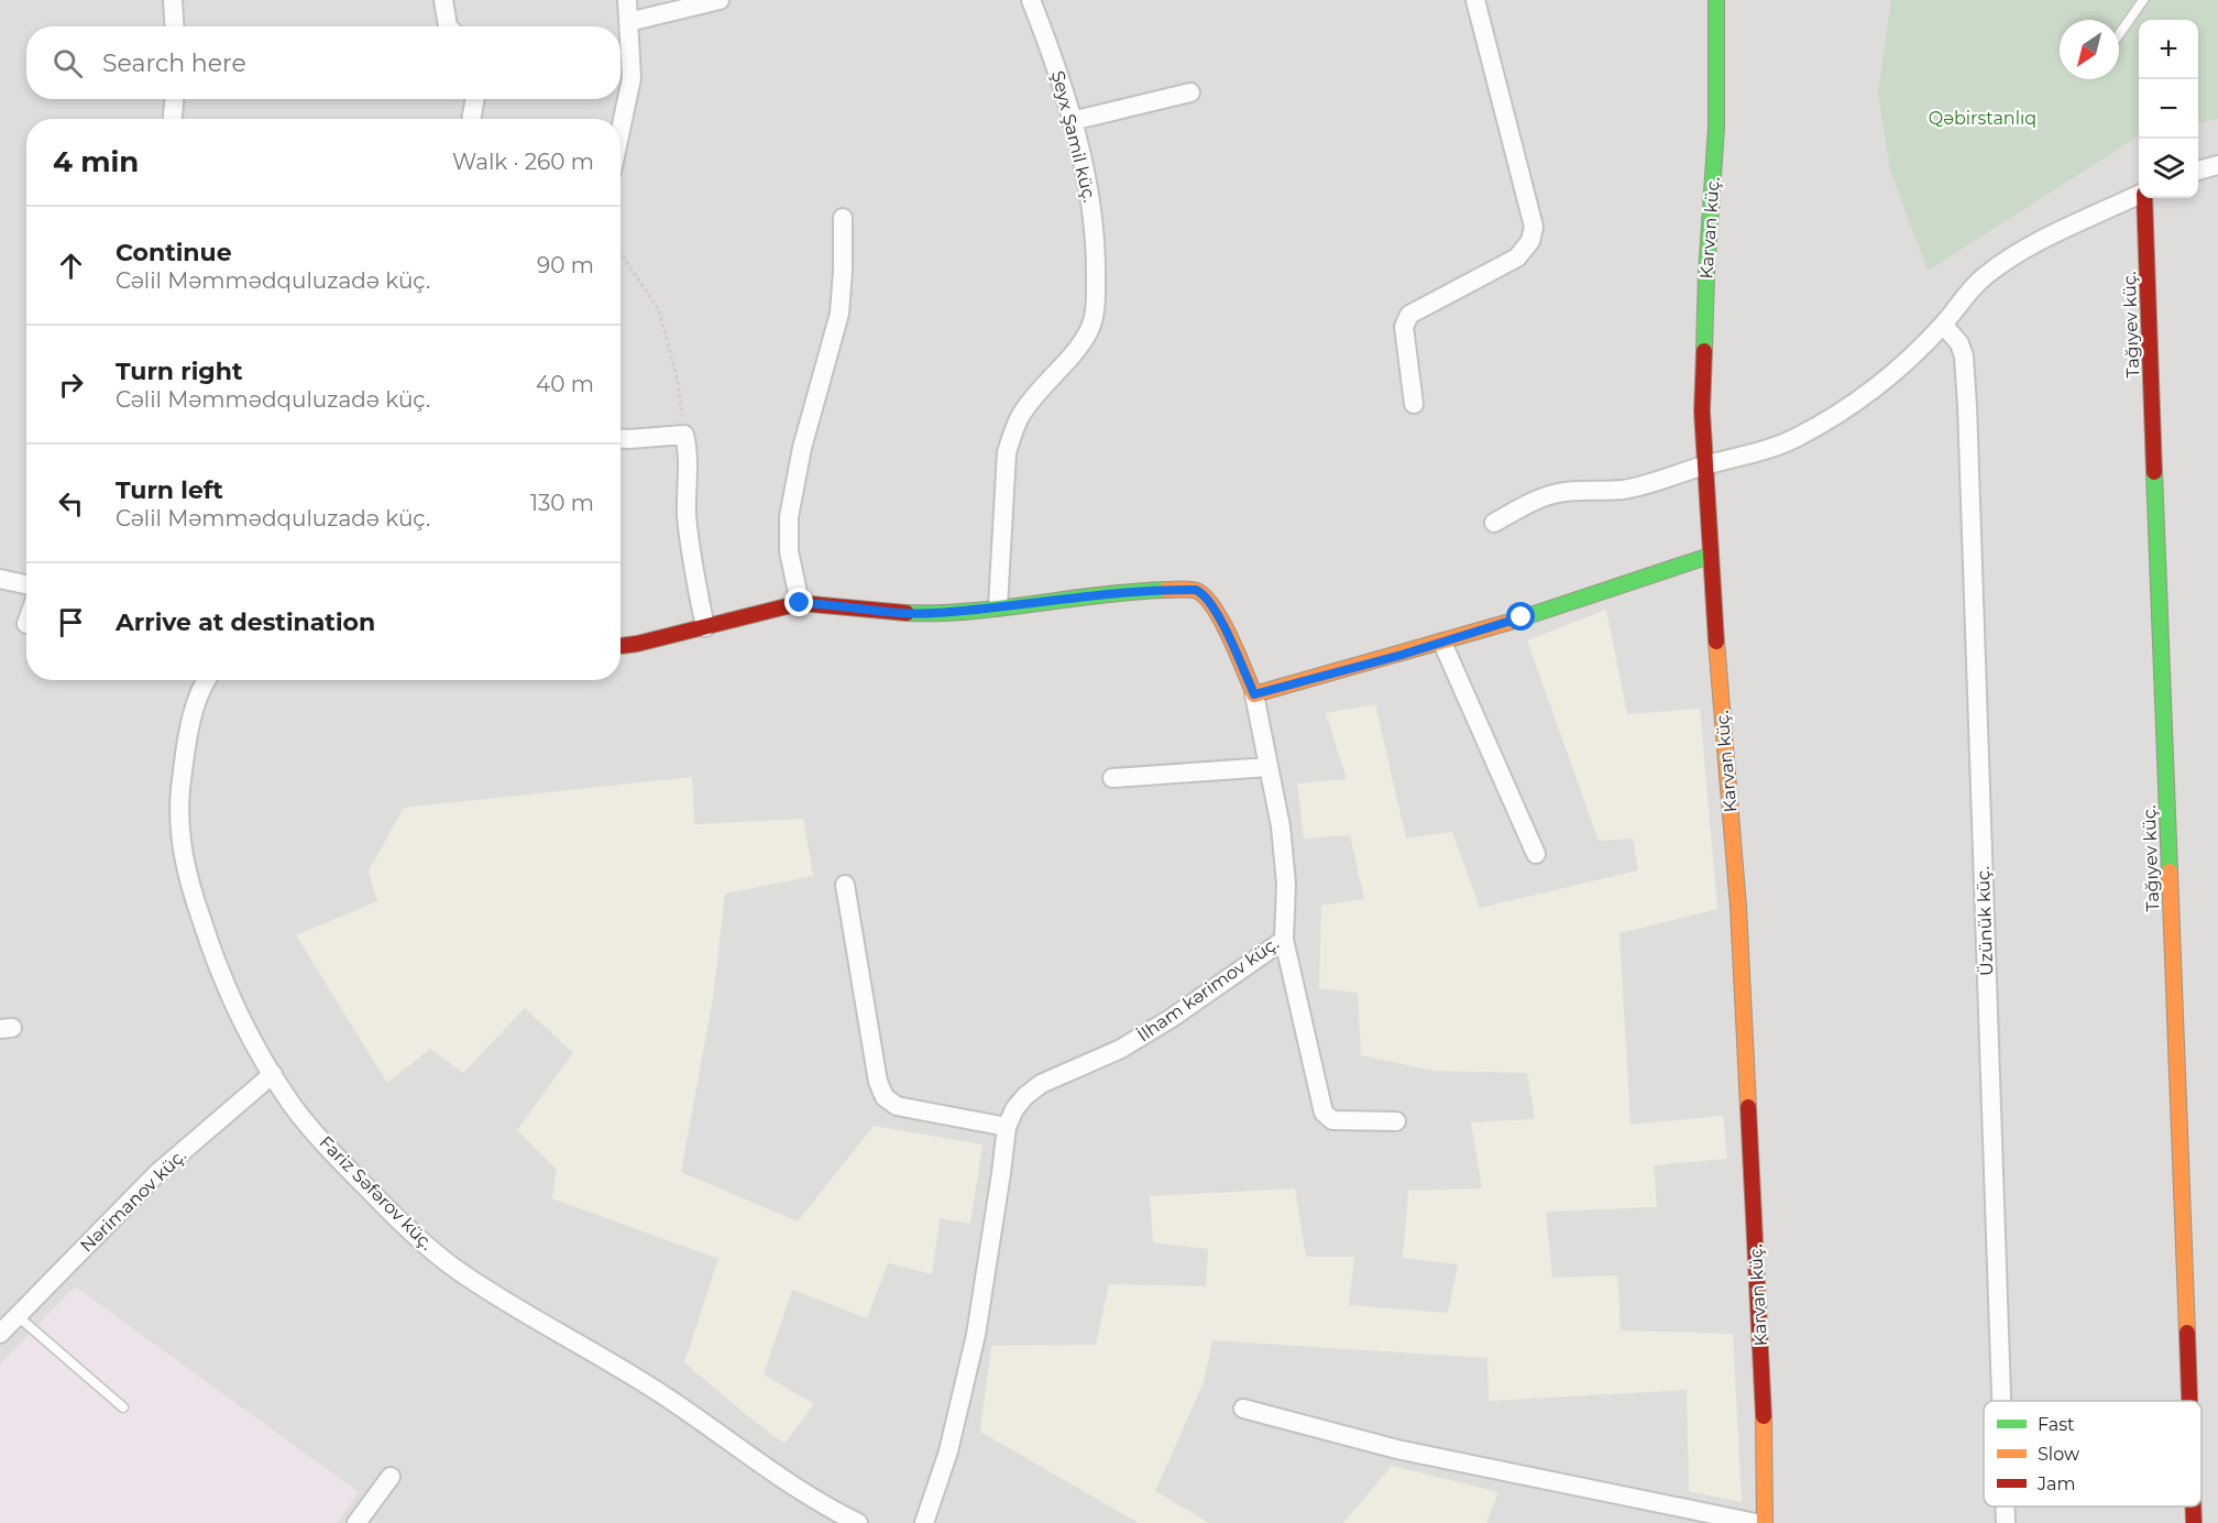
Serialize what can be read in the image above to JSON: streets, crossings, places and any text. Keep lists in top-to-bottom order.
{
  "streets": {
    "street": [
      "Şeyx Şamil küç.",
      "Karvan küç.",
      "Tağıyev küç.",
      "Üzünük küç.",
      "İlham kərimov küç.",
      "Fariz Səfərov küç.",
      "Nərimanov küç."
    ]
  },
  "crossings": [
    ["Fariz Səfərov küç.", "Nərimanov küç."]
  ],
  "parks": ["Qəbirstanlıq"],
  "legend": ["Fast", "Slow", "Jam"],
  "north": "bottom left",
  "page": {
    "map_buttons": ["+", "−"],
    "search": "Search here",
    "heading": ["4 min", "Walk · 260 m"],
    "list": [
      ["Continue", "Cəlil Məmmədquluzadə küç.", "90 m"],
      ["Turn right", "Cəlil Məmmədquluzadə küç.", "40 m"],
      ["Turn left", "Cəlil Məmmədquluzadə küç.", "130 m"],
      "Arrive at destination"
    ]
  }
}
